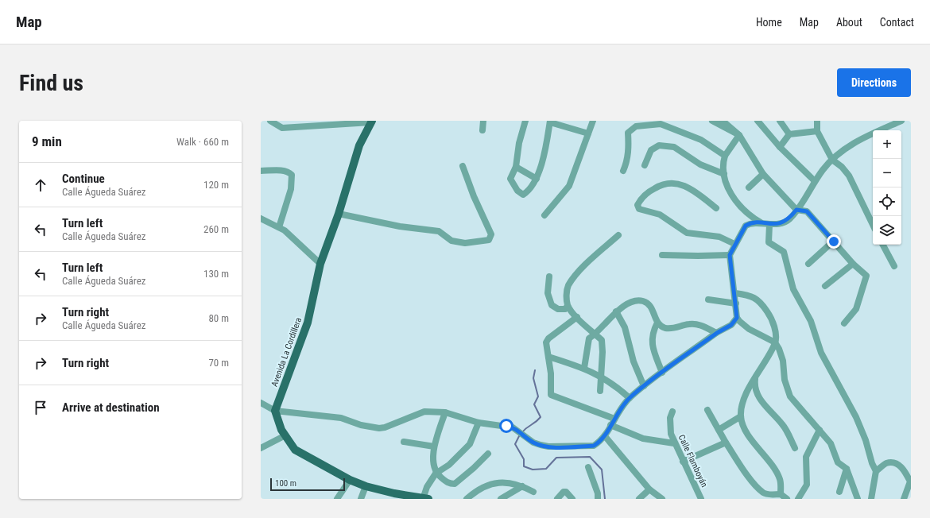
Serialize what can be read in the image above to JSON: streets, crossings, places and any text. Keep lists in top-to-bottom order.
{
  "streets": {
    "main road": ["Avenida La Cordillera"],
    "street": ["Calle Flamboyán"]
  },
  "scale_bar": "100 m",
  "page": {
    "header": "Map",
    "nav": [
      "Home",
      "Map",
      "About",
      "Contact"
    ],
    "buttons": "Directions",
    "title": "Find us",
    "heading": ["9 min", "Walk · 660 m"],
    "map_buttons": ["+", "−"],
    "list": [
      ["Continue", "Calle Águeda Suárez", "120 m"],
      ["Turn left", "Calle Águeda Suárez", "260 m"],
      ["Turn left", "Calle Águeda Suárez", "130 m"],
      ["Turn right", "Calle Águeda Suárez", "80 m"],
      ["Turn right", "70 m"],
      "Arrive at destination"
    ],
    "scale": "100 m"
  }
}
